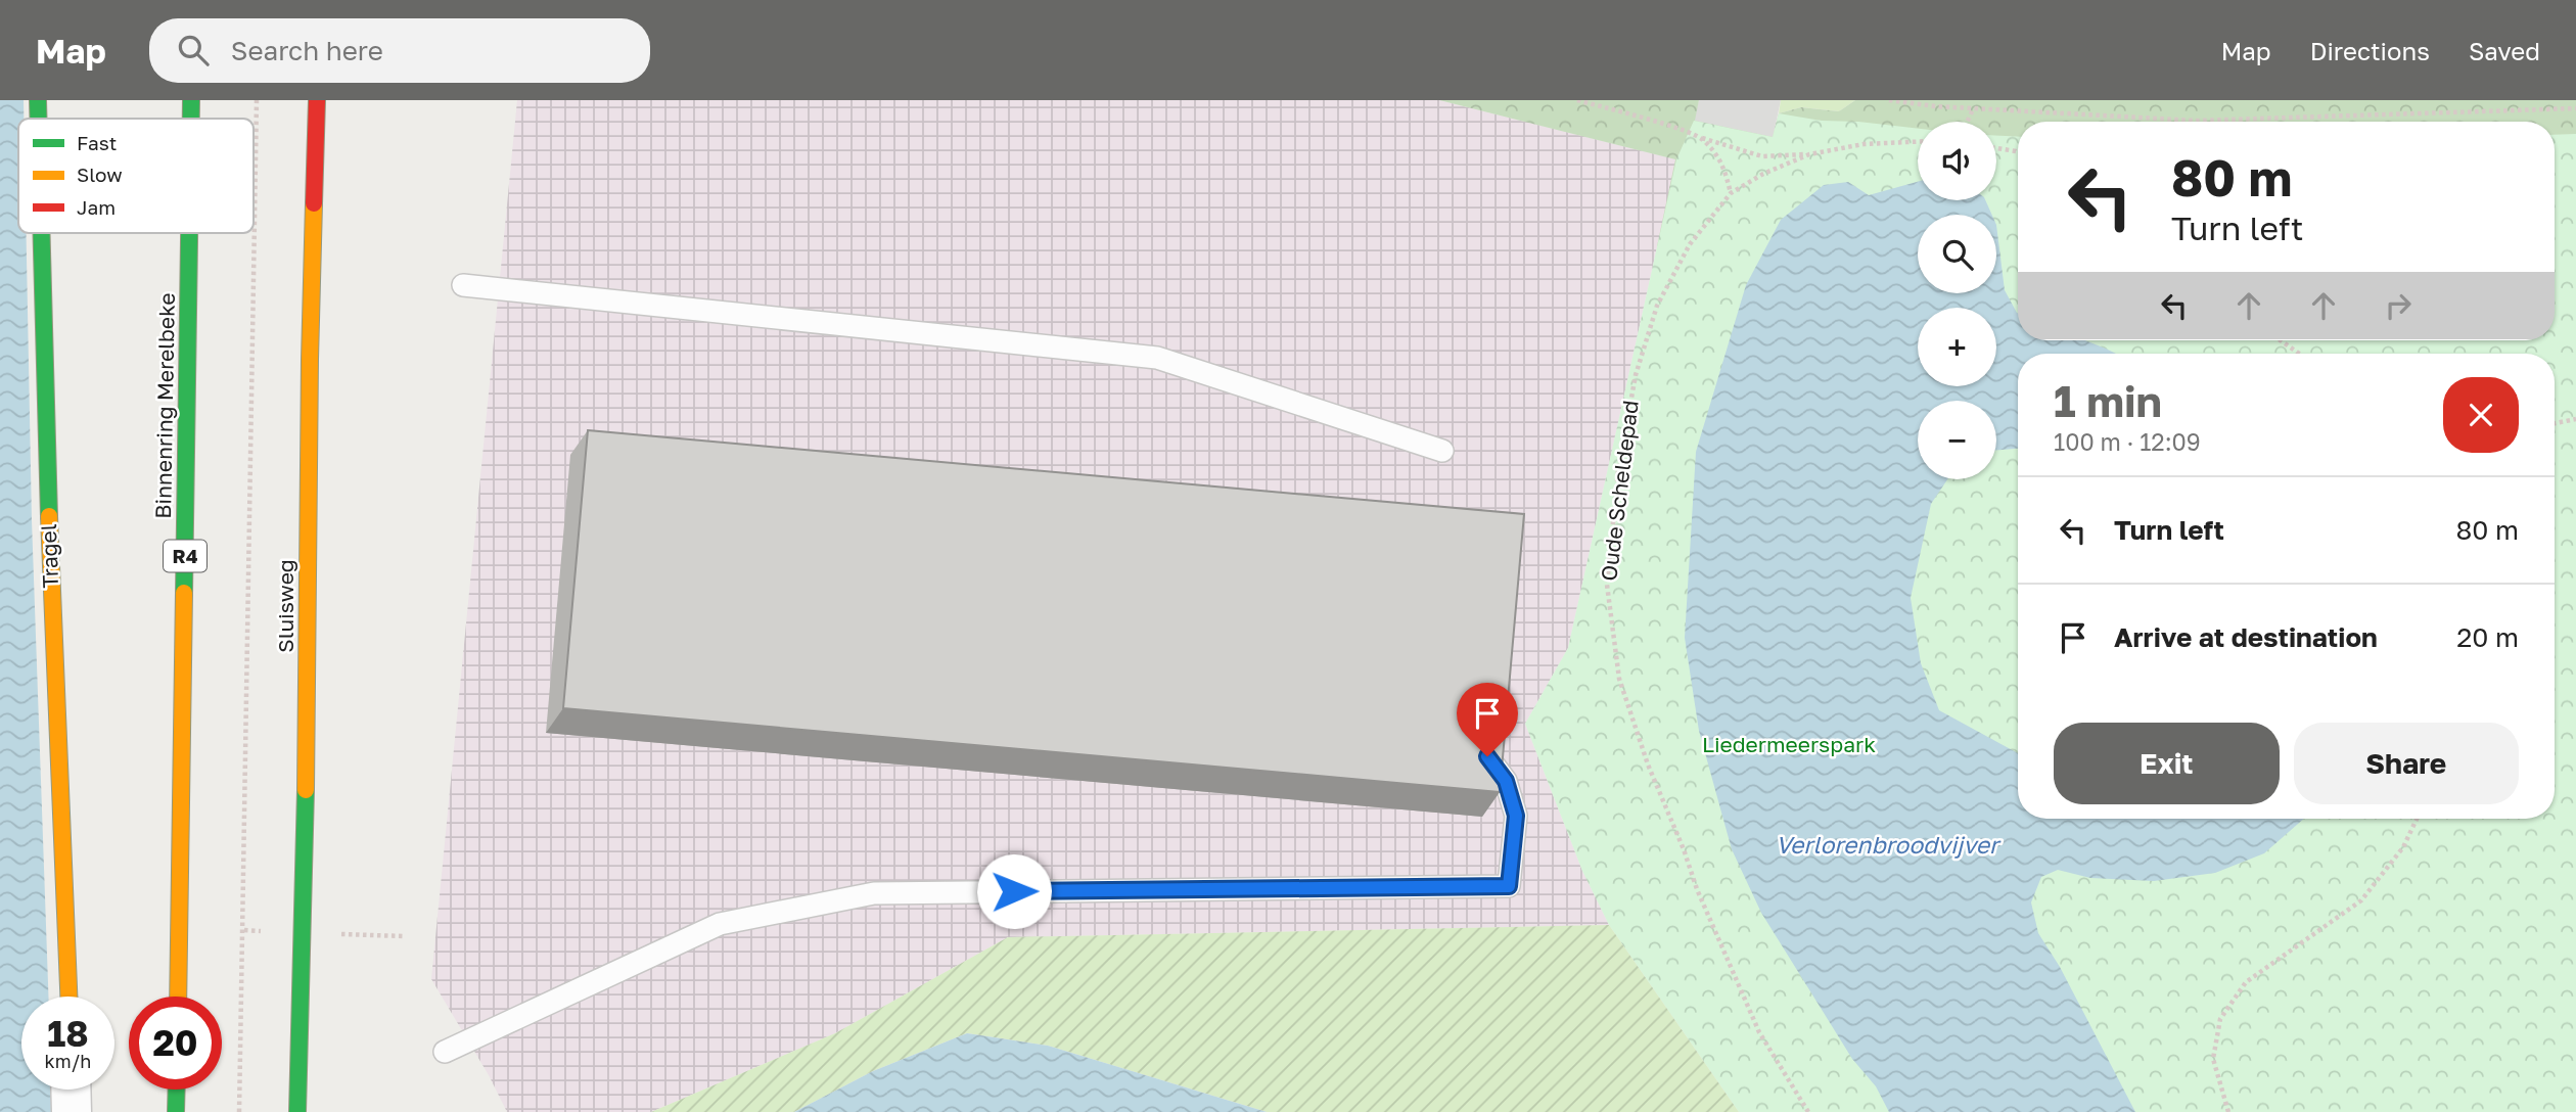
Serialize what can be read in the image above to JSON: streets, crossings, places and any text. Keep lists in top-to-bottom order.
{
  "streets": {
    "main road": [
      "Binnenring Merelbeke",
      "Tragel",
      "R4",
      "Sluisweg"
    ],
    "path": ["Oude Scheldepad"]
  },
  "water": ["Verlorenbroodvijver"],
  "parks": ["Liedermeerspark"],
  "legend": ["Fast", "Slow", "Jam"],
  "page": {
    "header": "Map",
    "search": "Search here",
    "nav": ["Map", "Directions", "Saved"],
    "map_buttons": ["+", "−"],
    "turn": ["80 m", "Turn left"],
    "heading": ["1 min", "100 m · 12:09"],
    "list": [
      {
        "name": "Turn left",
        "value": "80 m"
      },
      {
        "name": "Arrive at destination",
        "value": "20 m"
      }
    ],
    "buttons": ["Exit", "Share"],
    "speed": "18 km/h",
    "limit": "20"
  }
}
